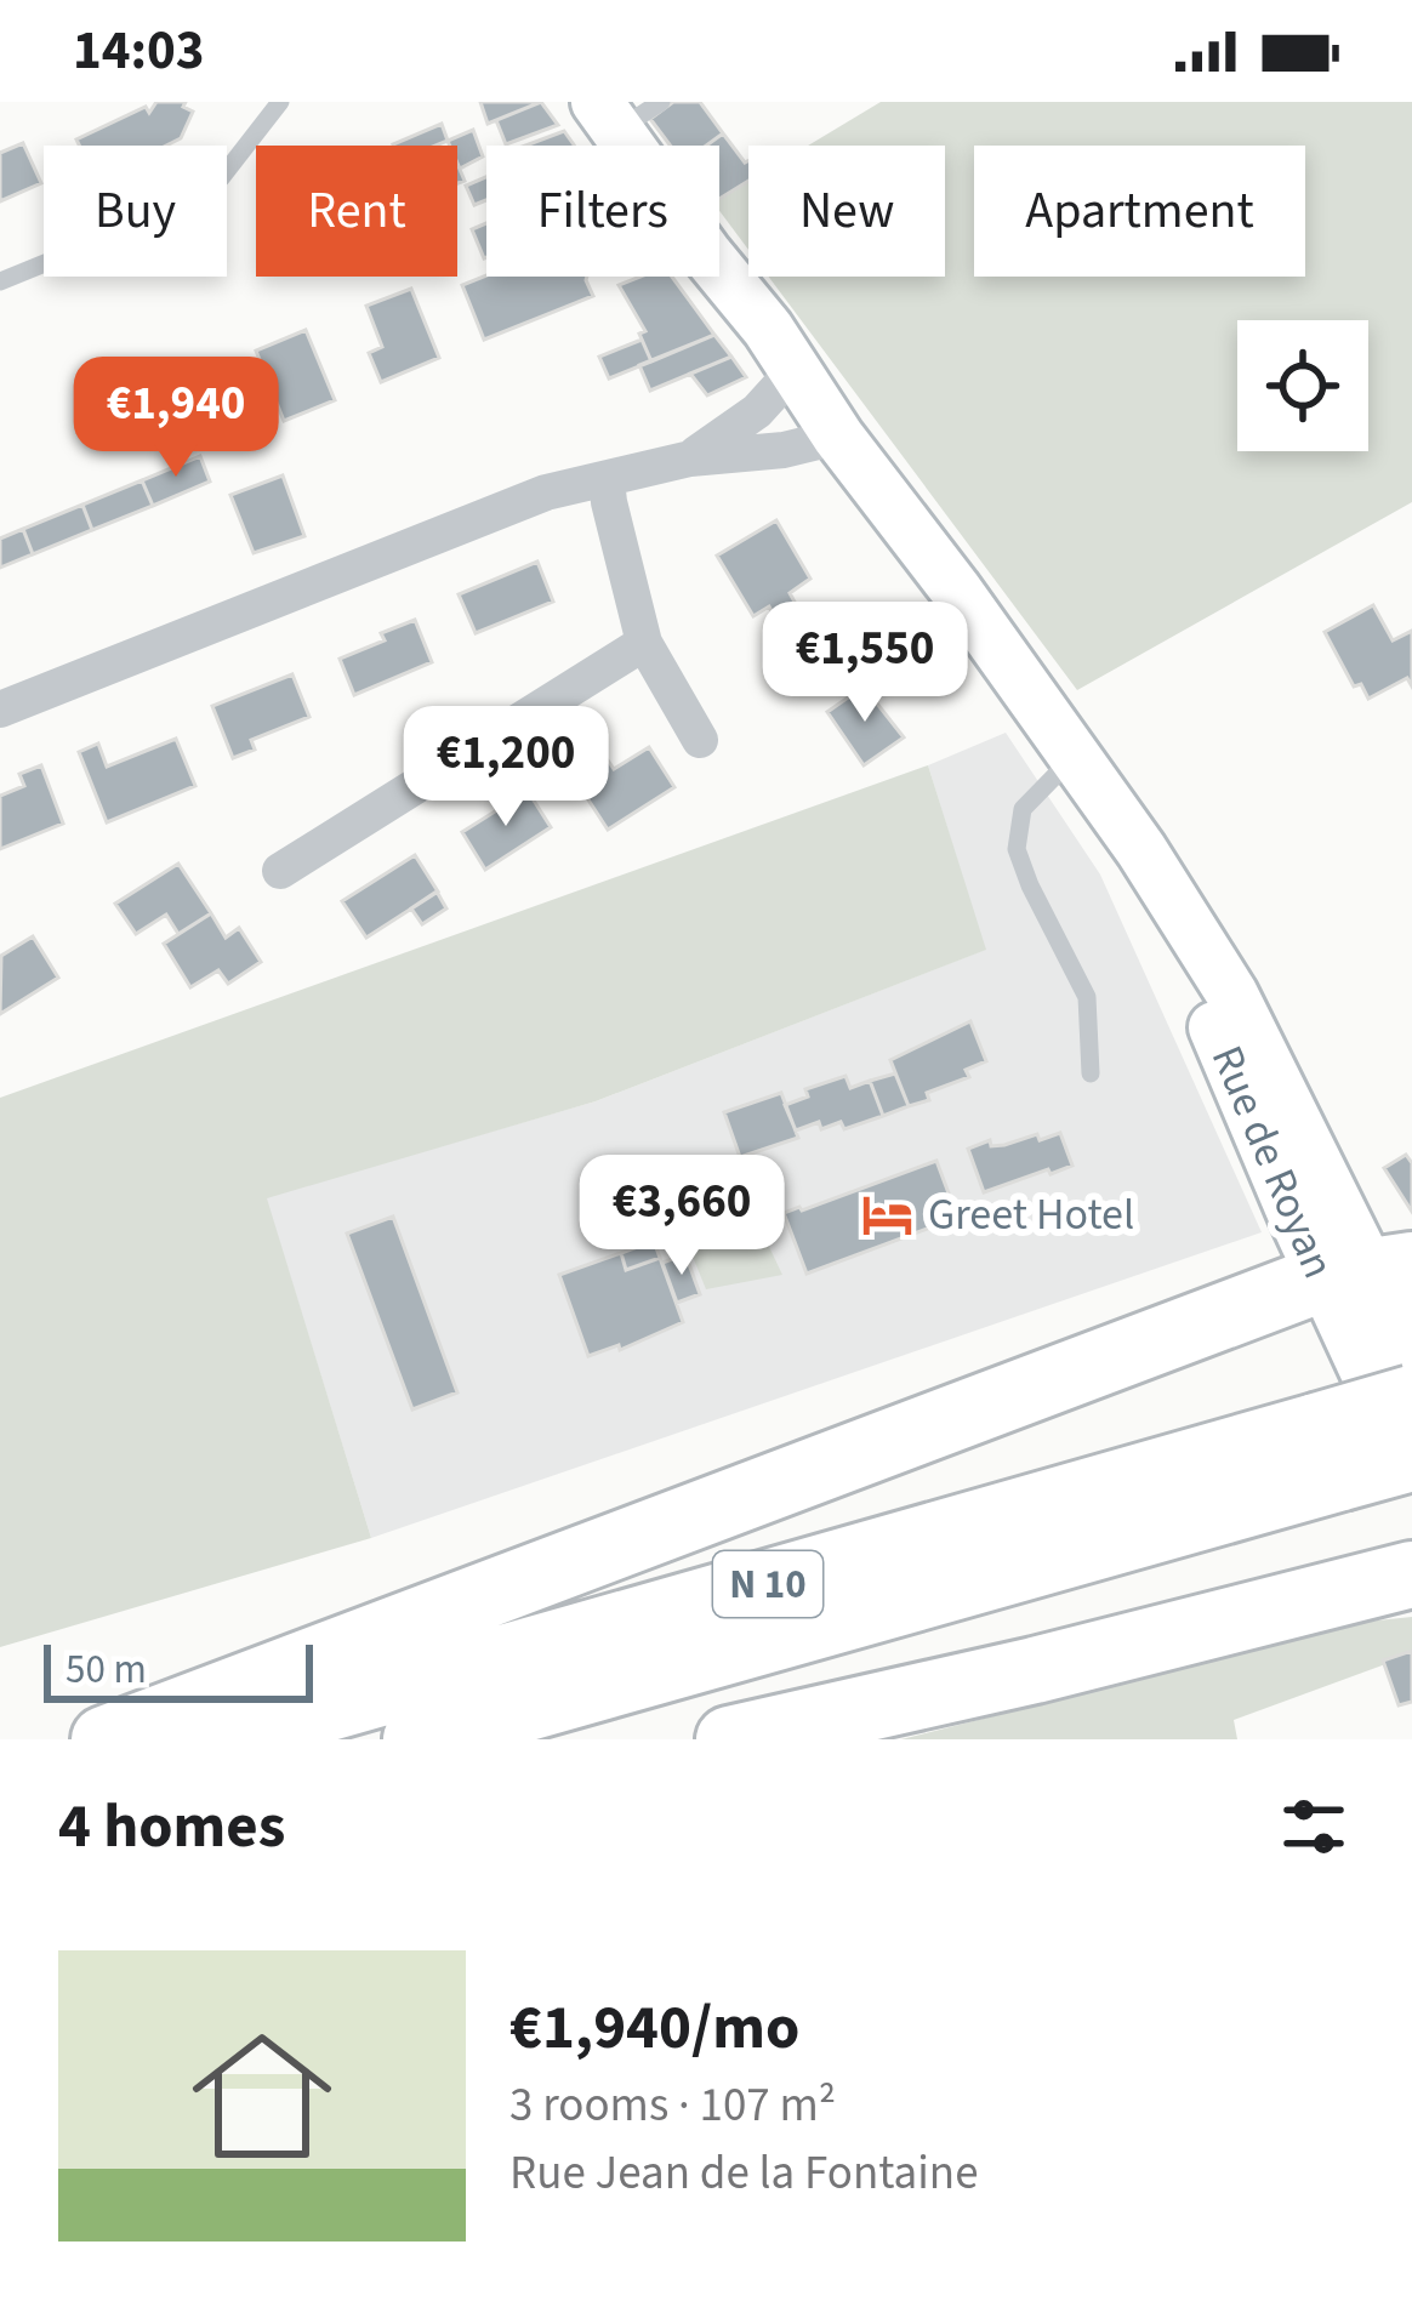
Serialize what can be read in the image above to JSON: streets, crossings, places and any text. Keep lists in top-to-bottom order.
{
  "streets": {
    "highway": ["N 10"],
    "main road": ["Rue de Royan"]
  },
  "places": {
    "hotel": ["Greet Hotel"]
  },
  "scale_bar": "50 m",
  "page": {
    "status": "14:03",
    "chip": [
      "Buy",
      "Rent",
      "Filters",
      "New",
      "Apartment"
    ],
    "price": [
      "€1,940",
      "€1,550",
      "€1,200",
      "€3,660"
    ],
    "scale": "50 m",
    "heading": "4 homes",
    "list": [
      {
        "name": "€1,940/mo",
        "note": "3 rooms · 107 m² · Rue Jean de la Fontaine"
      }
    ]
  }
}
